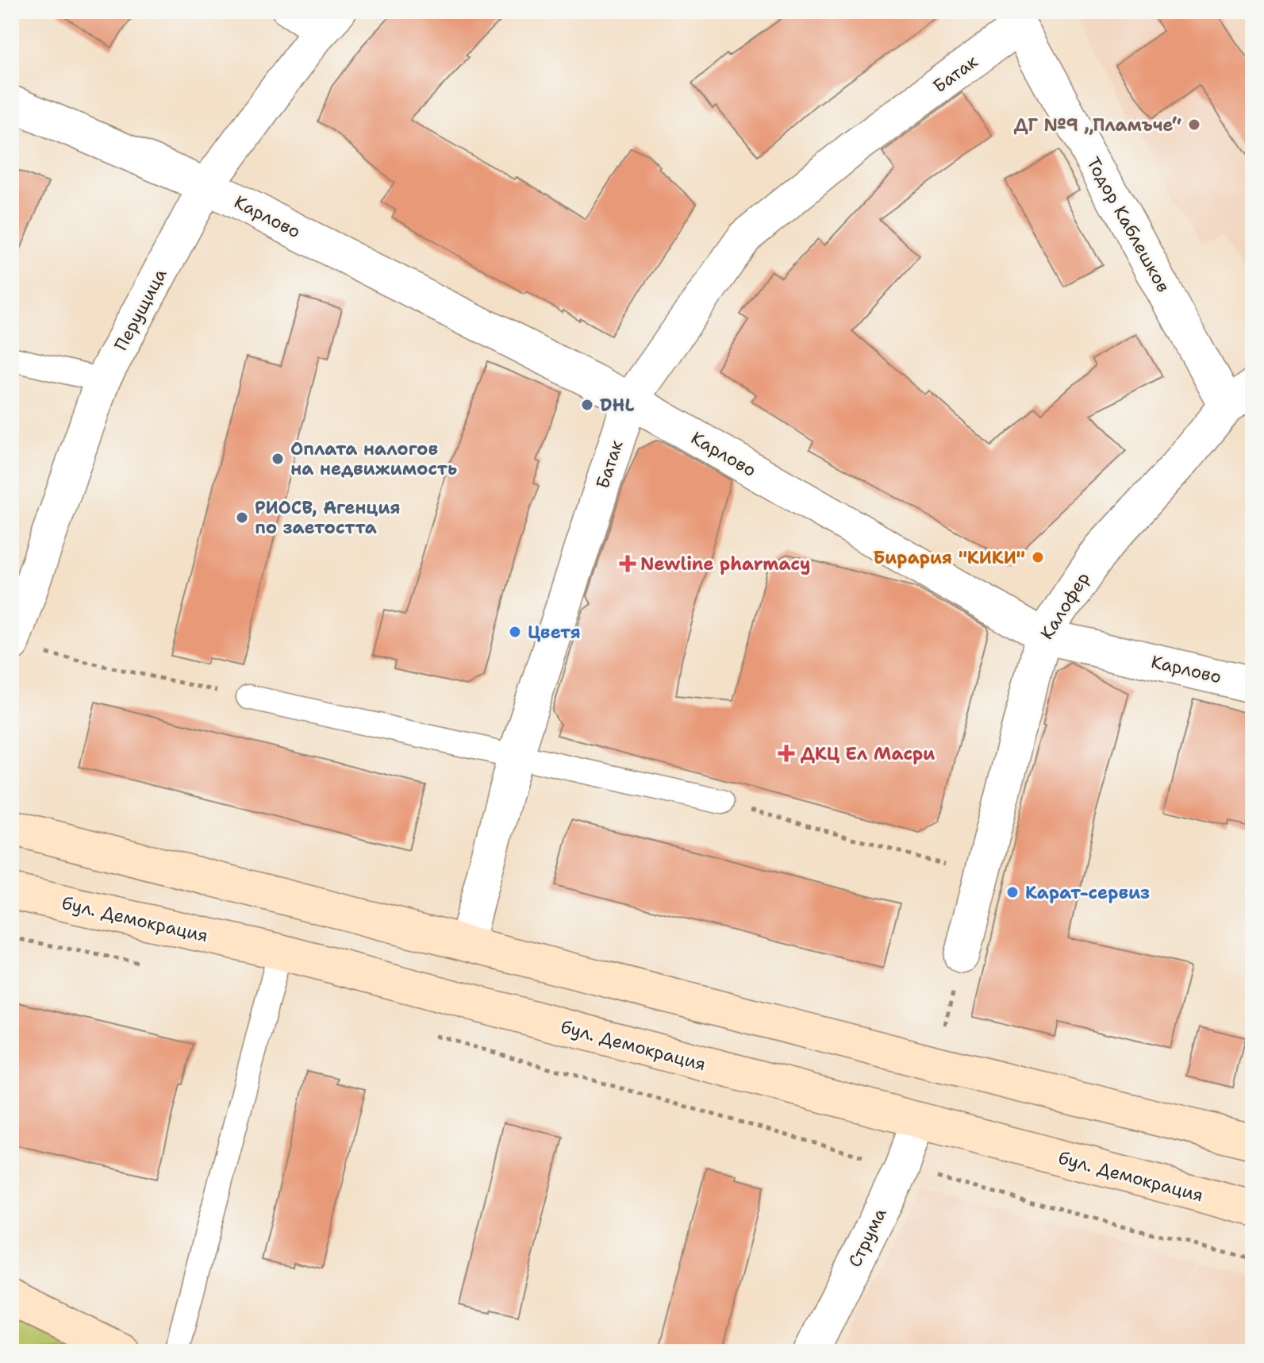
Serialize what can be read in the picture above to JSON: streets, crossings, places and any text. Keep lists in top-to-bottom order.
{
  "streets": {
    "main road": ["бул. Демокрация"],
    "street": [
      "Батак",
      "Карлово",
      "Тодор Каблешков",
      "Перущица",
      "Калофер",
      "Струма"
    ]
  },
  "crossings": [
    ["Батак", "Карлово"],
    ["Батак", "Тодор Каблешков"],
    ["Карлово", "Перущица"],
    ["Карлово", "Калофер"],
    ["Тодор Каблешков", "Калофер"],
    ["бул. Демокрация", "Струма"]
  ],
  "places": {
    "other": [
      "ДГ №9 „Пламъче“",
      "DHL",
      "Оплата налогов на недвижимость",
      "РИОСВ, Агенция по заетостта",
      "Бирария \"КИКИ\"",
      "Цветя",
      "Карат-сервиз"
    ],
    "health": ["Newline pharmacy", "ДКЦ Ел Масри"]
  }
}
